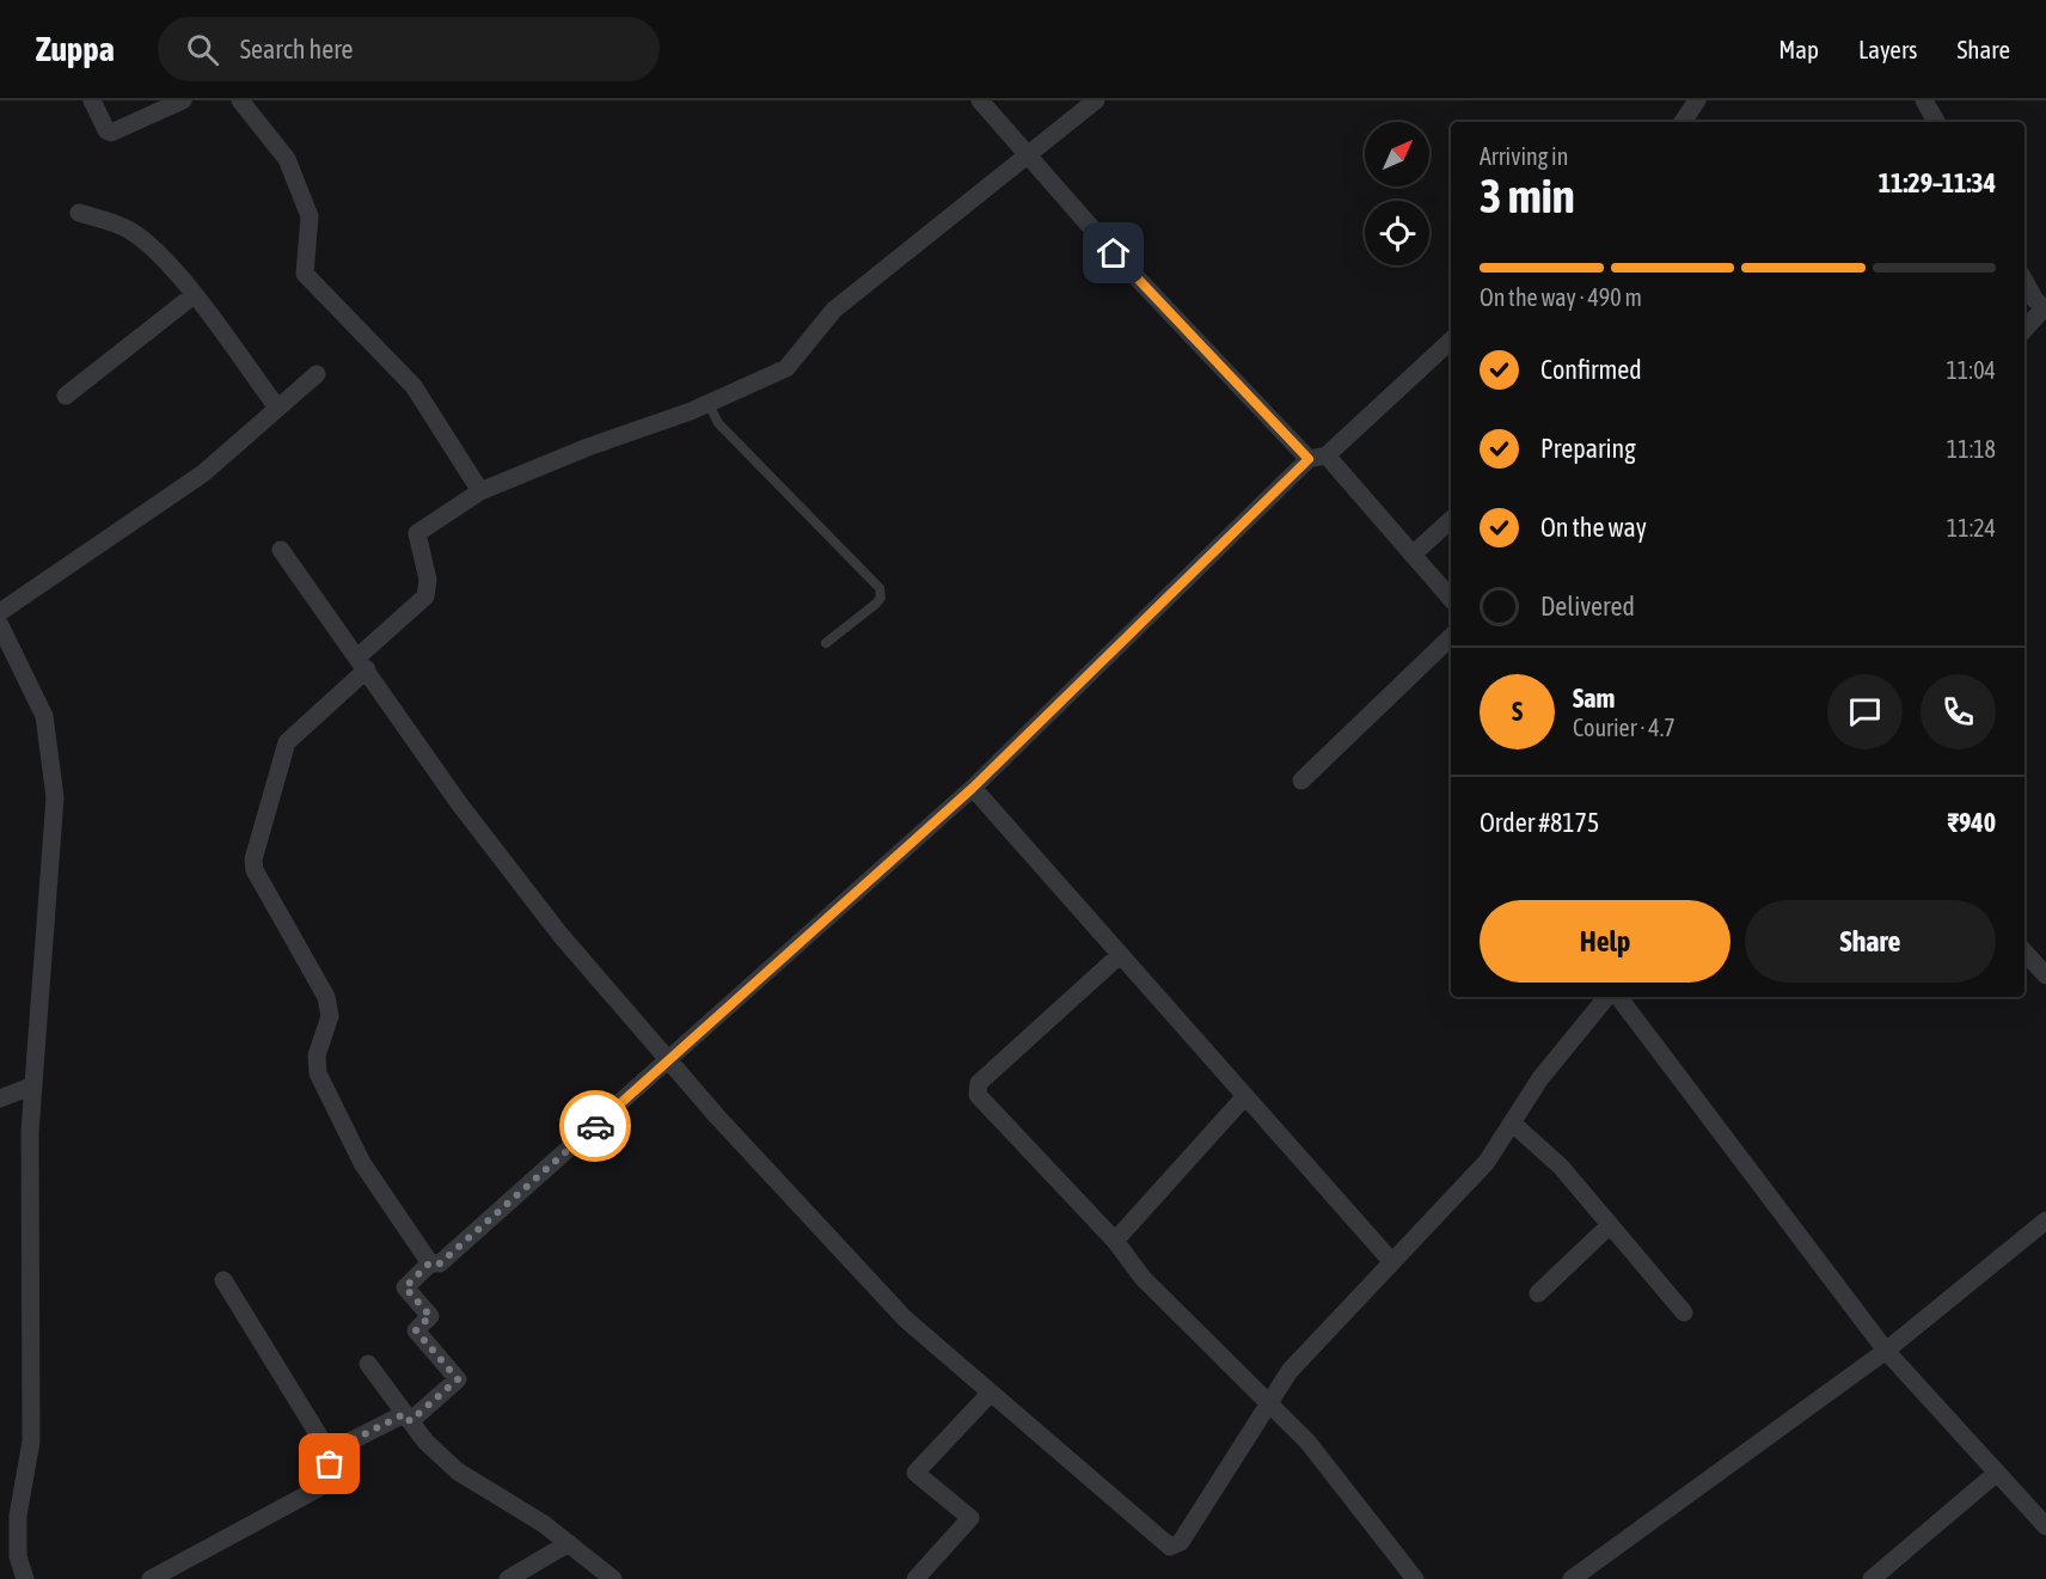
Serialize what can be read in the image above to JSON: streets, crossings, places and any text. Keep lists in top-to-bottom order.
{
  "north": "top right",
  "page": {
    "header": "Zuppa",
    "search": "Search here",
    "nav": ["Map", "Layers", "Share"],
    "heading": ["3 min", "Arriving in", "11:29–11:34"],
    "panel": [
      "Sam",
      "Courier · 4.7",
      "Order #8175",
      "₹940"
    ],
    "bar": "On the way · 490 m",
    "list": [
      ["Confirmed", "11:04"],
      ["Preparing", "11:18"],
      ["On the way", "11:24"],
      "Delivered"
    ],
    "round": "S",
    "buttons": ["Help", "Share"]
  }
}
